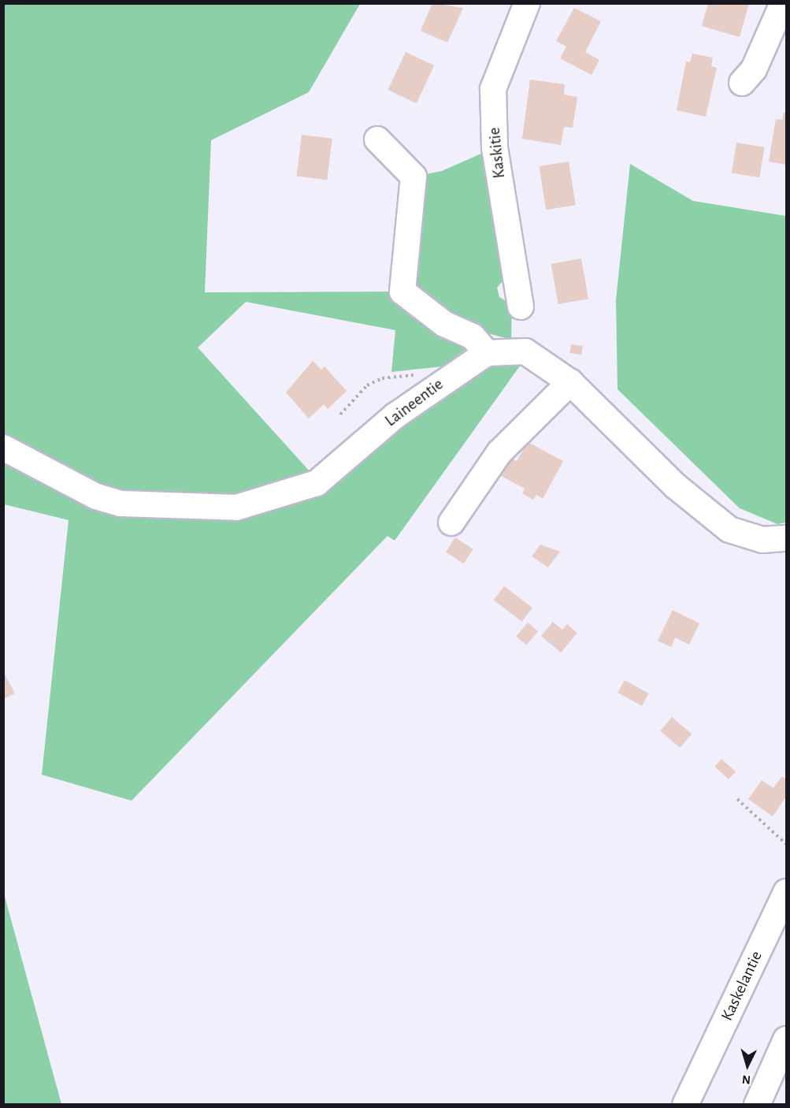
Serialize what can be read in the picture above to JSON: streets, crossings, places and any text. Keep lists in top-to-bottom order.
{
  "streets": {
    "street": ["Kaskitie", "Laineentie", "Kaskelantie"]
  },
  "north": "bottom"
}
